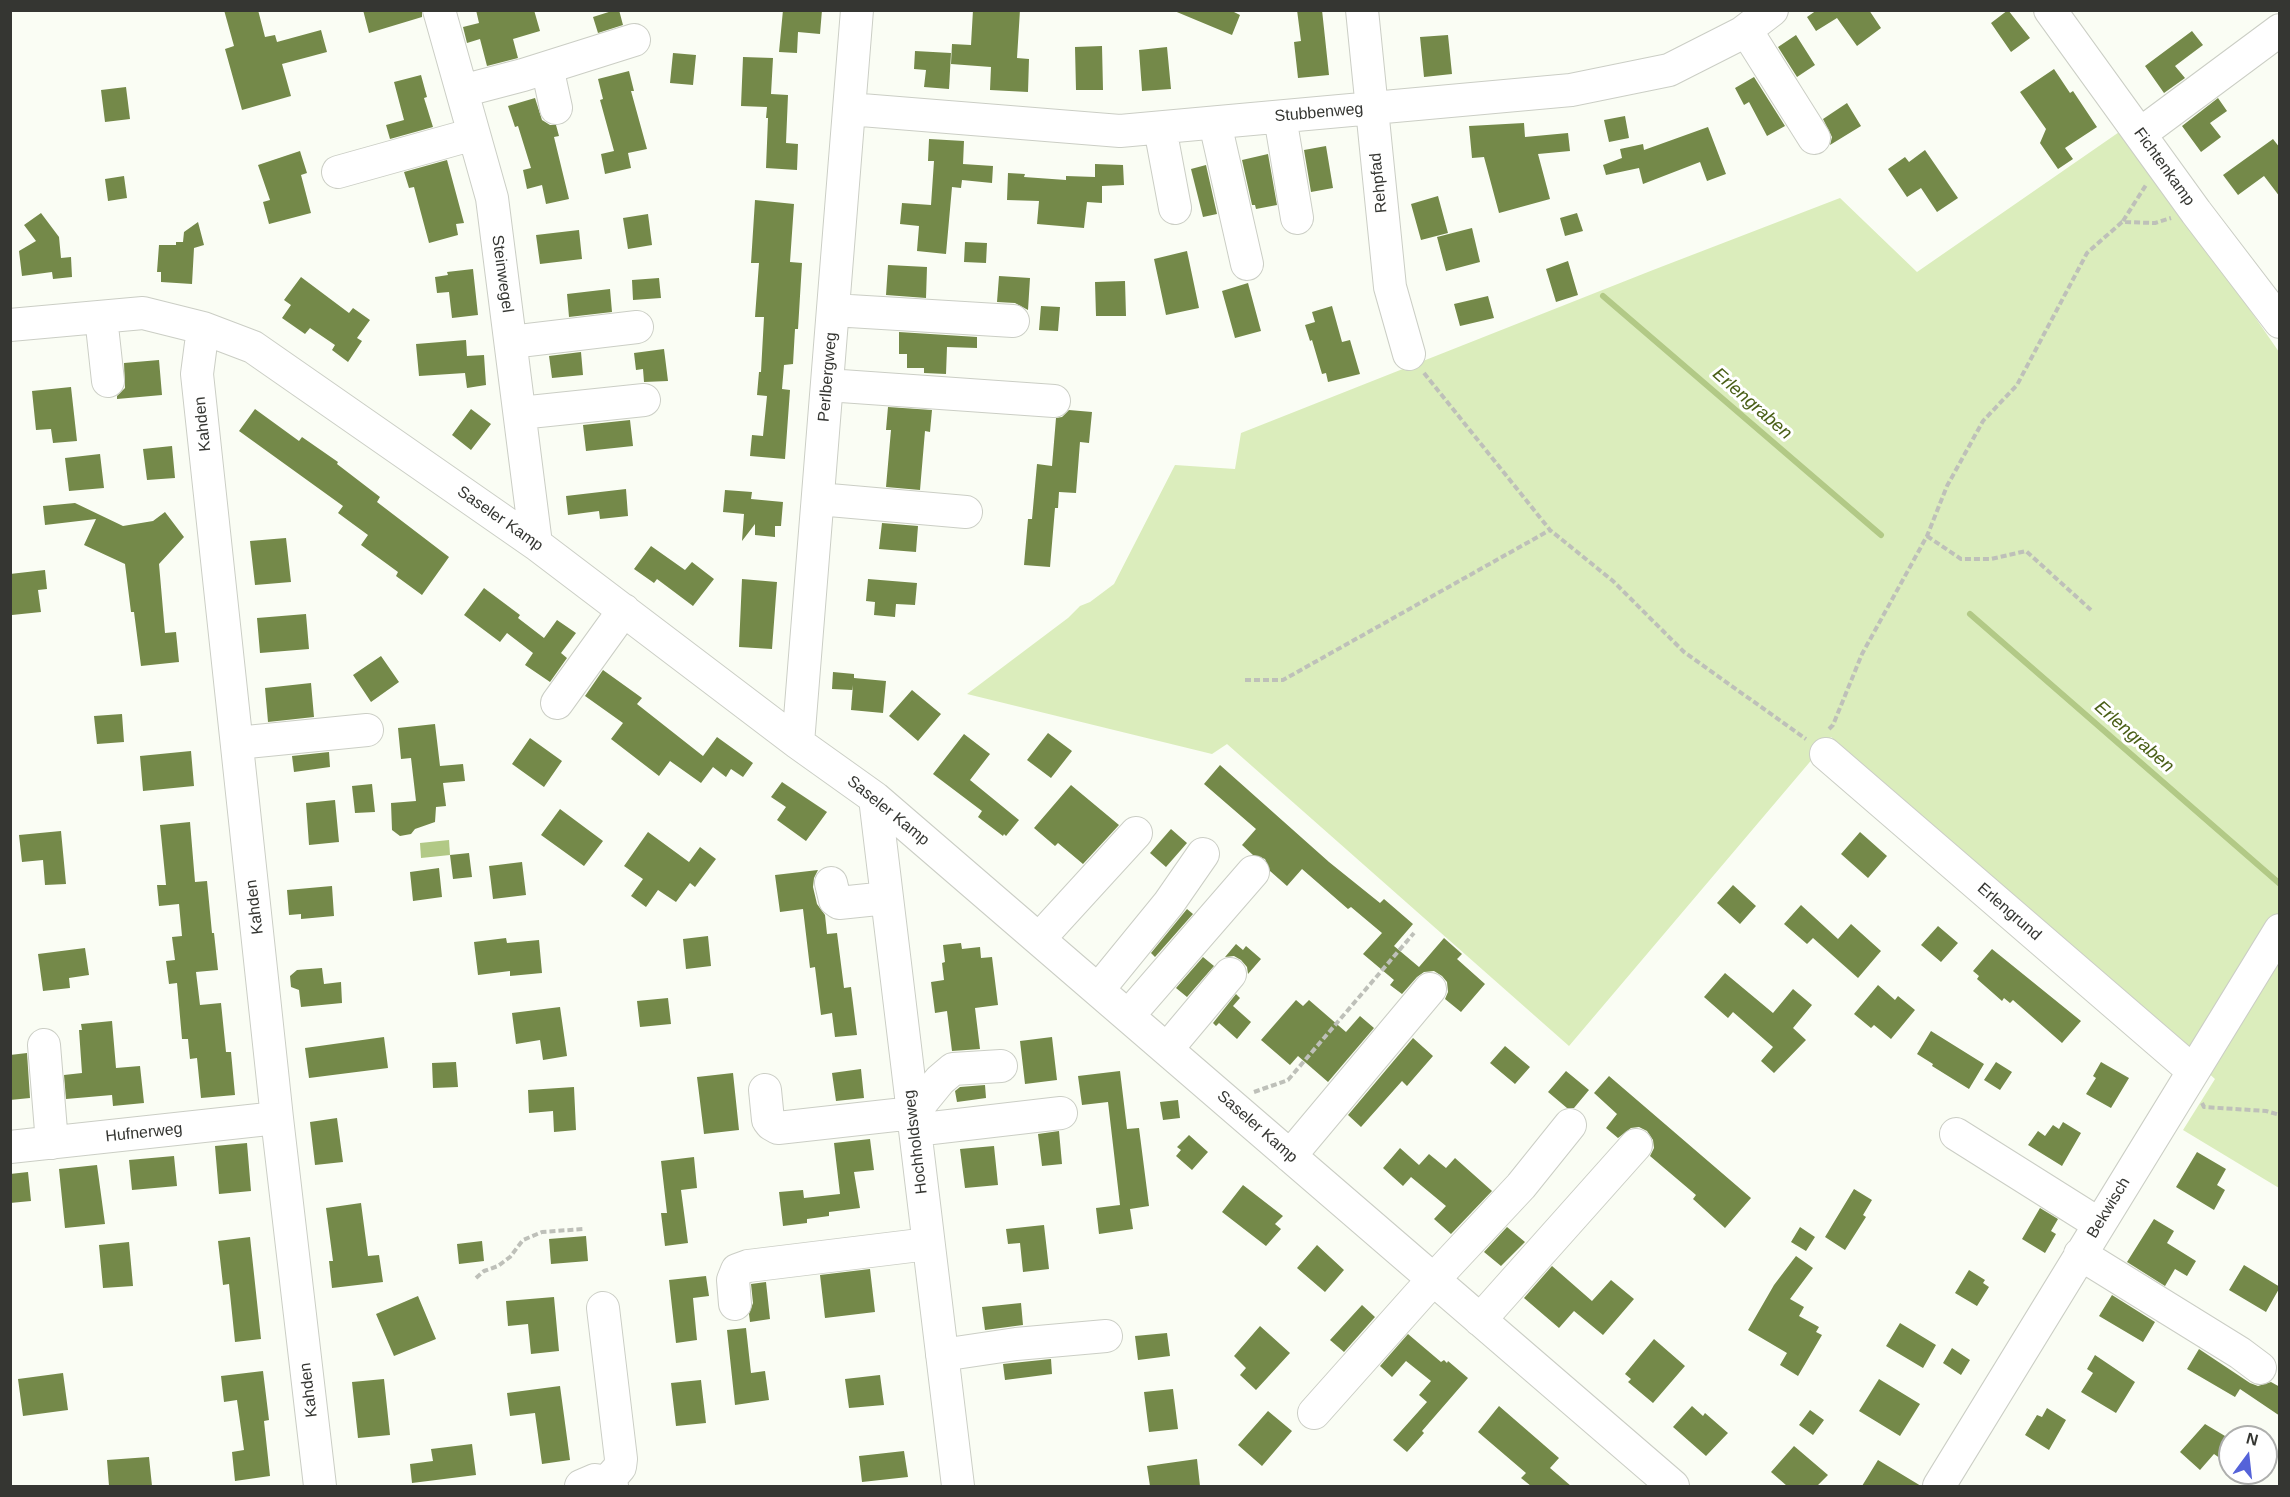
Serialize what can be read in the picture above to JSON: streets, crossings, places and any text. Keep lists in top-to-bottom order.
{
  "streets": {
    "street": [
      "Stubbenweg",
      "Fichtenkamp",
      "Rehpfad",
      "Steinwegel",
      "Perlbergweg",
      "Kahden",
      "Saseler Kamp",
      "Erlengrund",
      "Hufnerweg",
      "Hochholdsweg",
      "Bekwisch"
    ]
  },
  "crossings": [
    ["Stubbenweg", "Rehpfad"],
    ["Stubbenweg", "Perlbergweg"],
    ["Steinwegel", "Saseler Kamp"],
    ["Perlbergweg", "Saseler Kamp"],
    ["Kahden", "Saseler Kamp"],
    ["Kahden", "Hufnerweg"],
    ["Saseler Kamp", "Hochholdsweg"],
    ["Erlengrund", "Bekwisch"]
  ],
  "water": ["Erlengraben"],
  "north": "top"
}
